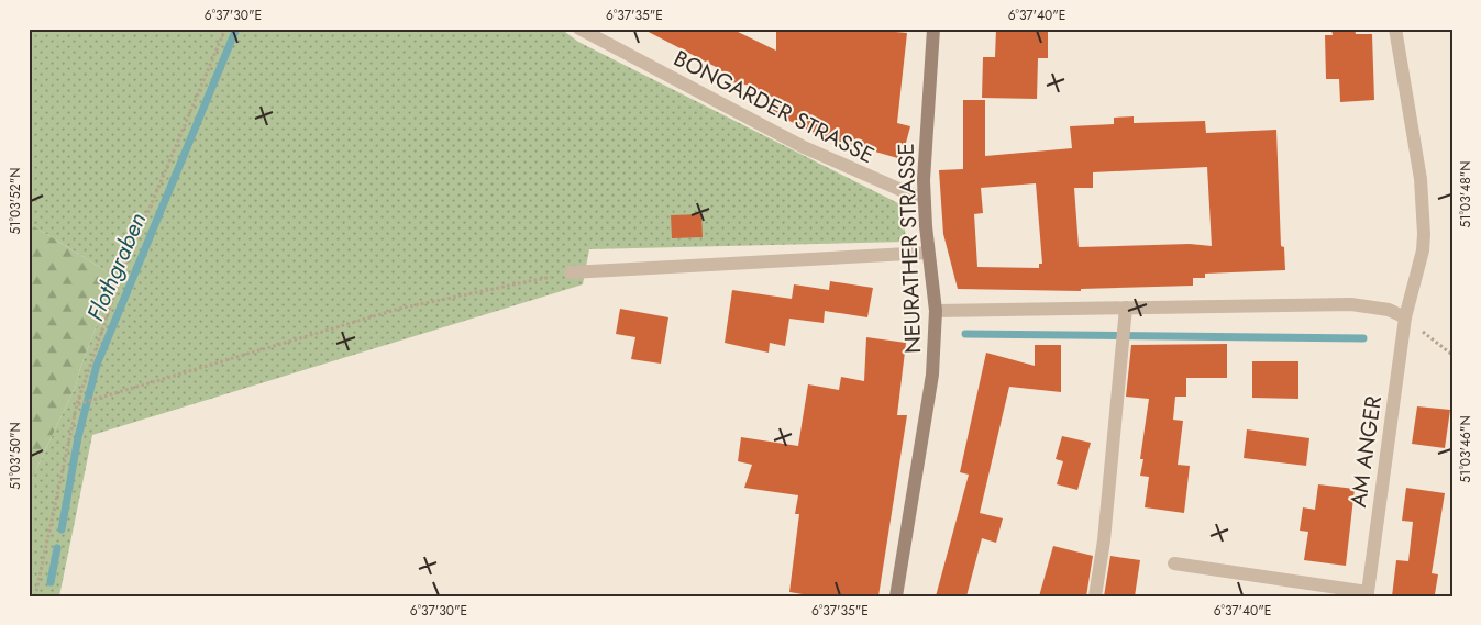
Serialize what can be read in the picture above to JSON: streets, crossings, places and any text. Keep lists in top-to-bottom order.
{
  "streets": {
    "street": ["BONGARDER STRASSE", "NEURATHER STRASSE", "AM ANGER"]
  },
  "crossings": [
    ["BONGARDER STRASSE", "NEURATHER STRASSE"]
  ],
  "water": ["Flothgraben"],
  "coordinates": [
    "6°37'30\"E",
    "6°37'35\"E",
    "6°37'40\"E",
    "51°03'48\"N",
    "51°03'52\"N",
    "51°03'46\"N",
    "51°03'50\"N"
  ]
}
